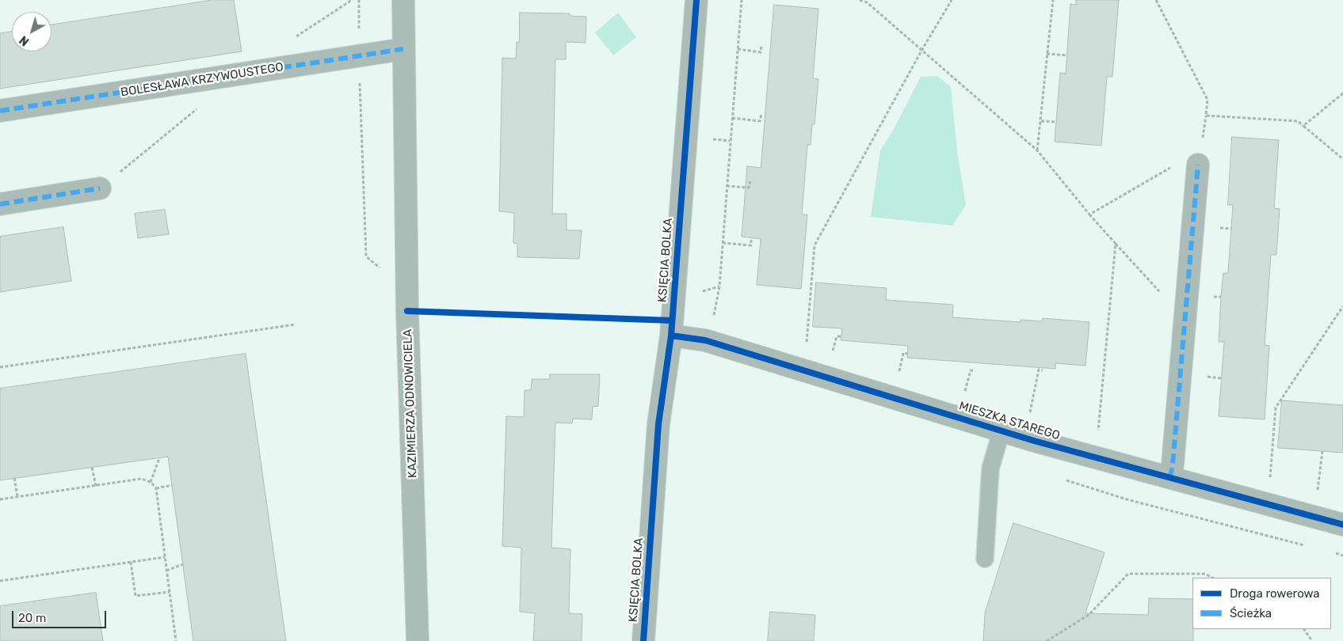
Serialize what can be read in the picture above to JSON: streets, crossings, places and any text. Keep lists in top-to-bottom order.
{
  "streets": {
    "street": [
      "BOLESŁAWA KRZYWOUSTEGO",
      "KSIĘCIA BOLKA",
      "KAZIMIERZA ODNOWICIELA",
      "MIESZKA STAREGO"
    ]
  },
  "crossings": [
    ["BOLESŁAWA KRZYWOUSTEGO", "KAZIMIERZA ODNOWICIELA"],
    ["KSIĘCIA BOLKA", "MIESZKA STAREGO"]
  ],
  "legend": ["Droga rowerowa", "Ścieżka"],
  "scale_bar": "20 m",
  "north": "bottom left"
}
